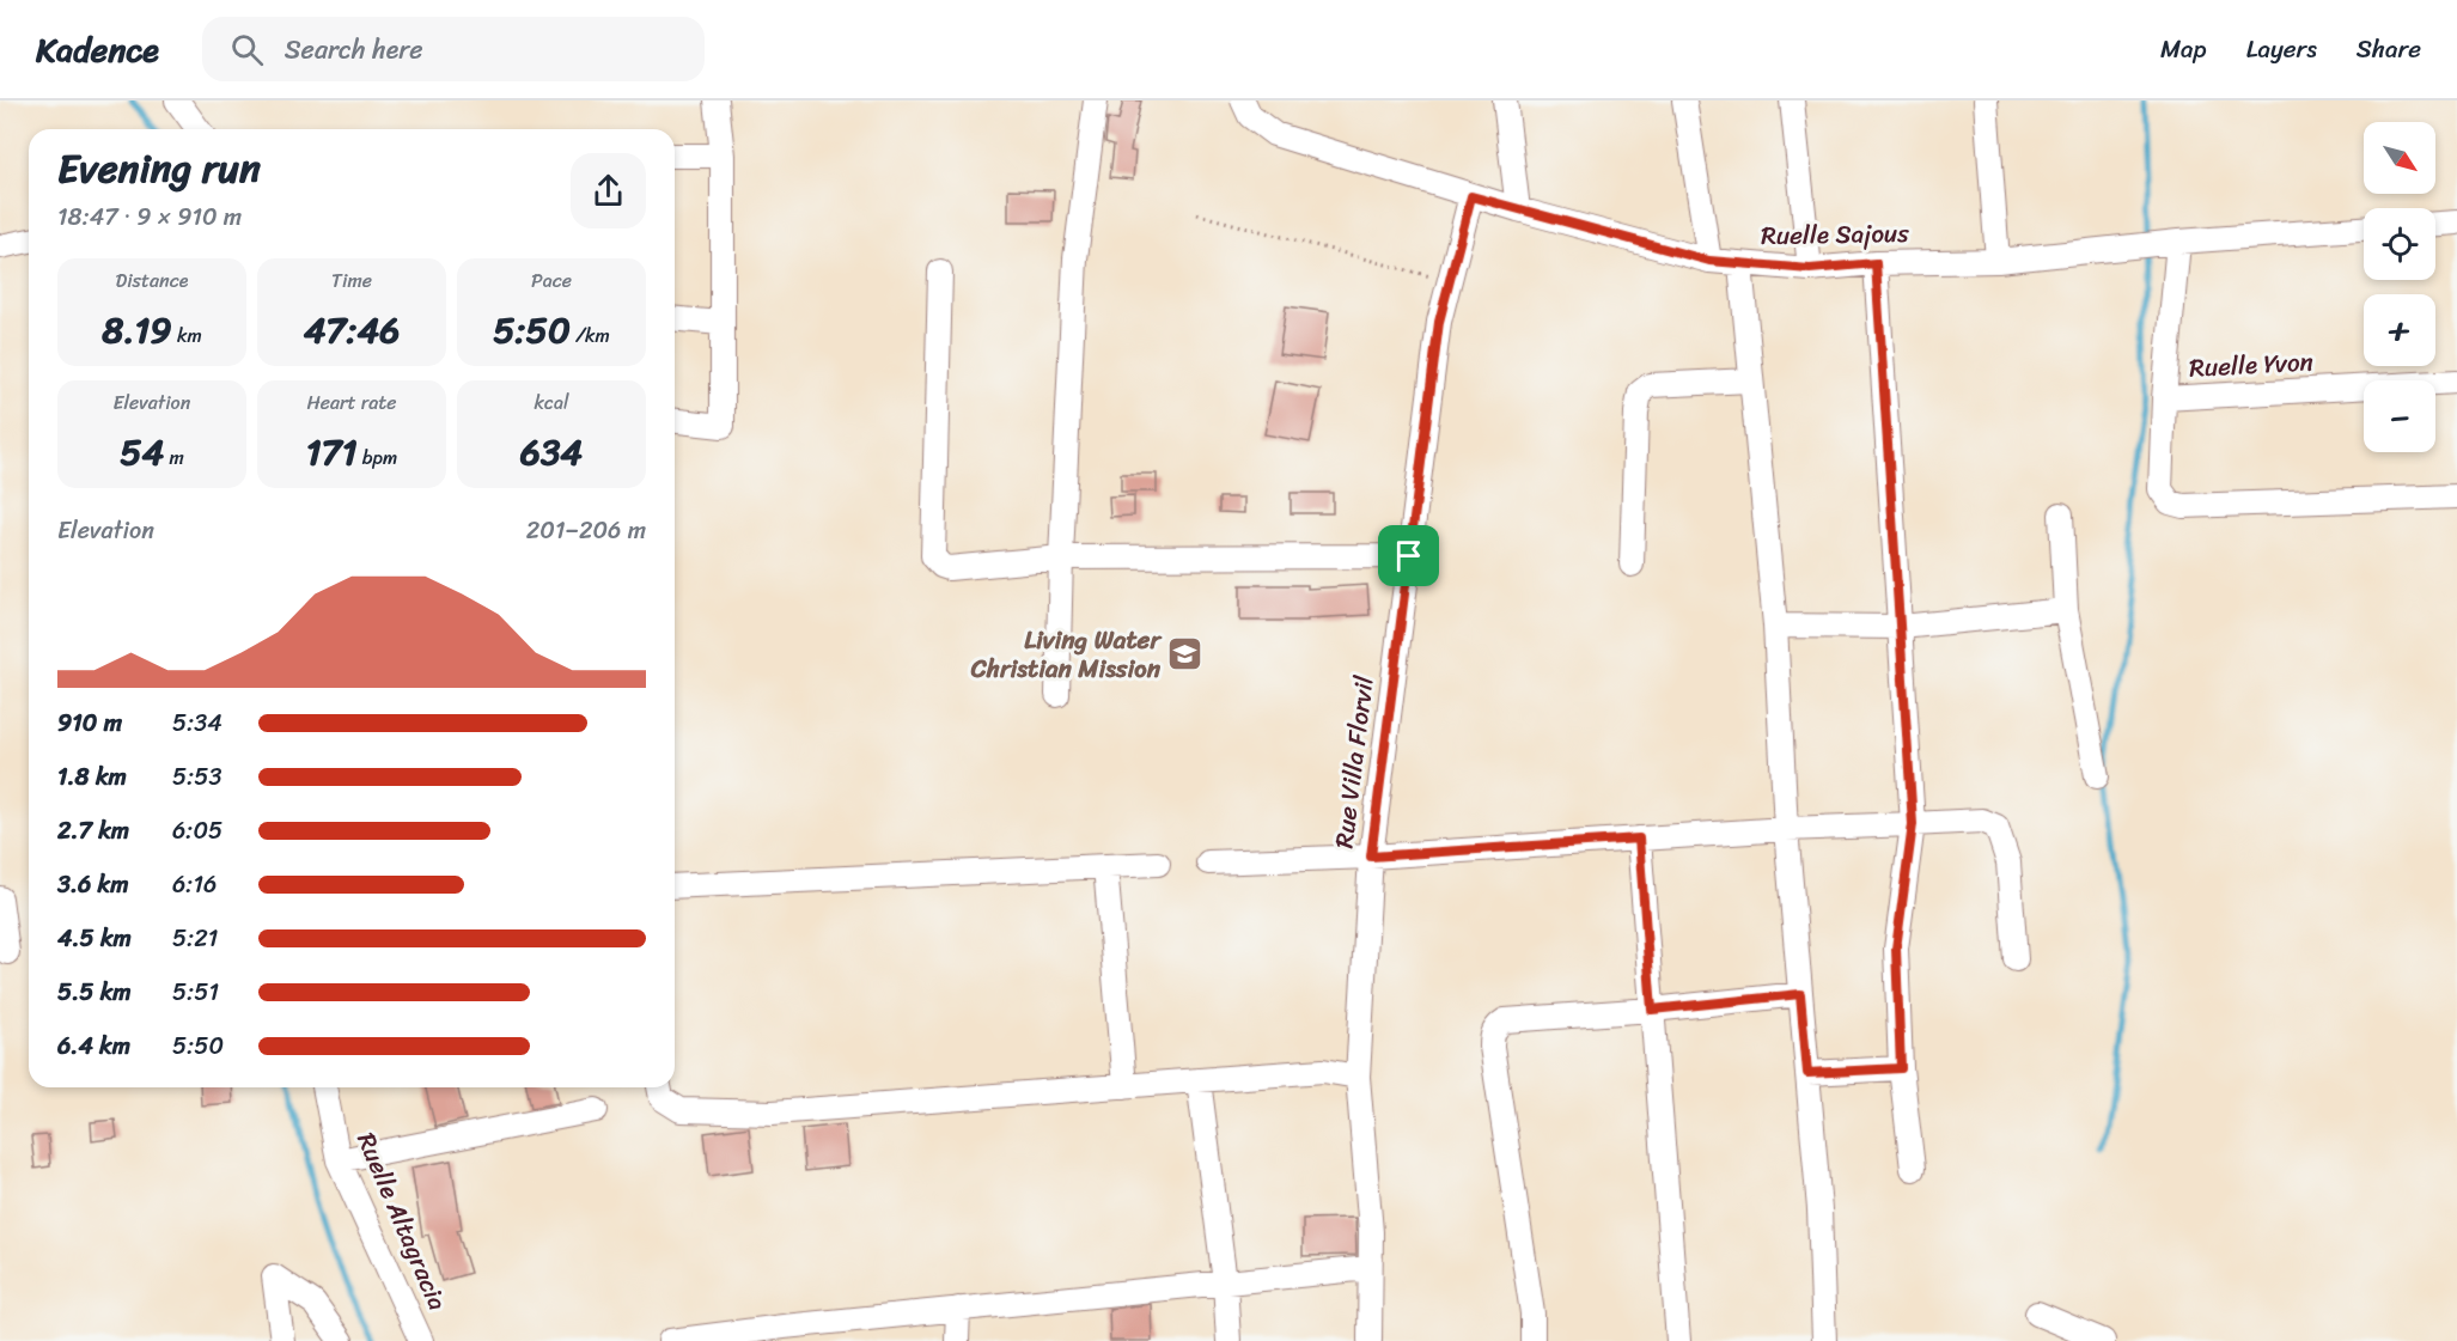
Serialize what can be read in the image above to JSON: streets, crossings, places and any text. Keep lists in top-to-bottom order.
{
  "streets": {
    "street": [
      "Ruelle Sajous",
      "Ruelle Yvon",
      "Rue Villa Florvil",
      "Ruelle Altagracia"
    ]
  },
  "crossings": [
    ["Ruelle Sajous", "Ruelle Yvon"],
    ["Ruelle Sajous", "Rue Villa Florvil"]
  ],
  "places": {
    "school or university": ["Living Water Christian Mission"]
  },
  "north": "bottom right",
  "page": {
    "header": "Kadence",
    "search": "Search here",
    "nav": ["Map", "Layers", "Share"],
    "map_buttons": ["+", "−"],
    "heading": ["Evening run", "18:47 · 9 × 910 m"],
    "stats": [
      ["Distance", "8.19 km"],
      ["Time", "47:46"],
      ["Pace", "5:50 /km"],
      ["Elevation", "54 m"],
      ["Heart rate", "171 bpm"],
      ["kcal", "634"]
    ],
    "chart": ["Elevation", "201–206 m"],
    "list": [
      {
        "name": "910 m",
        "note": "5:34"
      },
      {
        "name": "1.8 km",
        "note": "5:53"
      },
      {
        "name": "2.7 km",
        "note": "6:05"
      },
      {
        "name": "3.6 km",
        "note": "6:16"
      },
      {
        "name": "4.5 km",
        "note": "5:21"
      },
      {
        "name": "5.5 km",
        "note": "5:51"
      },
      {
        "name": "6.4 km",
        "note": "5:50"
      }
    ]
  }
}
